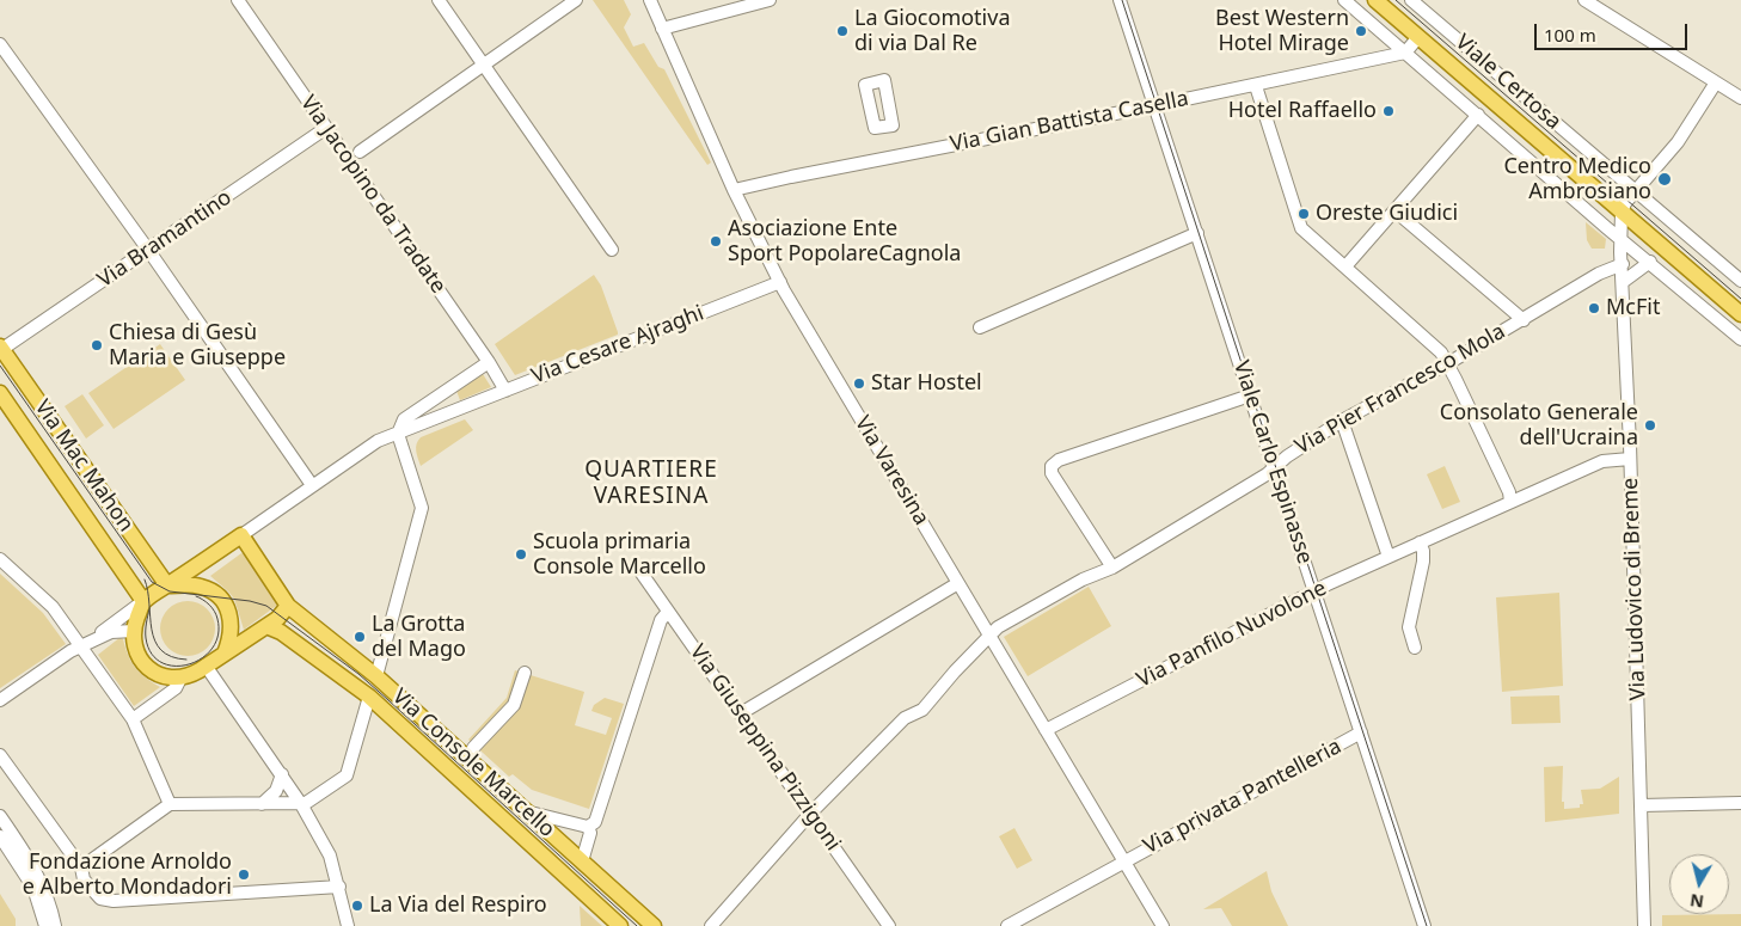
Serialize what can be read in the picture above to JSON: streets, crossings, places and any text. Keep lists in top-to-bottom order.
{
  "streets": {
    "main road": ["Viale Certosa", "Via Mac Mahon", "Via Console Marcello"],
    "street": [
      "Via Gian Battista Casella",
      "Via Jacopino da Tradate",
      "Via Bramantino",
      "Via Cesare Ajraghi",
      "Via Pier Francesco Mola",
      "Viale Carlo Espinasse",
      "Via Varesina",
      "Via Ludovico di Breme",
      "Via Panfilo Nuvolone",
      "Via Giuseppina Pizzigoni",
      "Via privata Pantelleria"
    ]
  },
  "crossings": [
    ["Viale Certosa", "Via Gian Battista Casella"],
    ["Viale Certosa", "Via Ludovico di Breme"],
    ["Via Gian Battista Casella", "Viale Carlo Espinasse"],
    ["Via Gian Battista Casella", "Via Varesina"],
    ["Via Jacopino da Tradate", "Via Bramantino"],
    ["Via Jacopino da Tradate", "Via Cesare Ajraghi"],
    ["Via Bramantino", "Via Mac Mahon"],
    ["Via Cesare Ajraghi", "Via Varesina"],
    ["Via Cesare Ajraghi", "Via Console Marcello"],
    ["Via Pier Francesco Mola", "Viale Carlo Espinasse"],
    ["Via Pier Francesco Mola", "Via Varesina"],
    ["Via Pier Francesco Mola", "Via Ludovico di Breme"],
    ["Via Pier Francesco Mola", "Via Giuseppina Pizzigoni"],
    ["Viale Carlo Espinasse", "Via Panfilo Nuvolone"],
    ["Viale Carlo Espinasse", "Via privata Pantelleria"],
    ["Via Varesina", "Via Panfilo Nuvolone"],
    ["Via Varesina", "Via privata Pantelleria"],
    ["Via Ludovico di Breme", "Via Panfilo Nuvolone"]
  ],
  "districts": ["QUARTIERE VARESINA"],
  "places": [
    "La Giocomotiva di via Dal Re",
    "Best Western Hotel Mirage",
    "Hotel Raffaello",
    "Centro Medico Ambrosiano",
    "Oreste Giudici",
    "Asociazione Ente Sport PopolareCagnola",
    "McFit",
    "Chiesa di Gesù Maria e Giuseppe",
    "Star Hostel",
    "Consolato Generale dell'Ucraina",
    "Scuola primaria Console Marcello",
    "La Grotta del Mago",
    "Fondazione Arnoldo e Alberto Mondadori",
    "La Via del Respiro"
  ],
  "scale_bar": "100 m",
  "north": "bottom"
}
